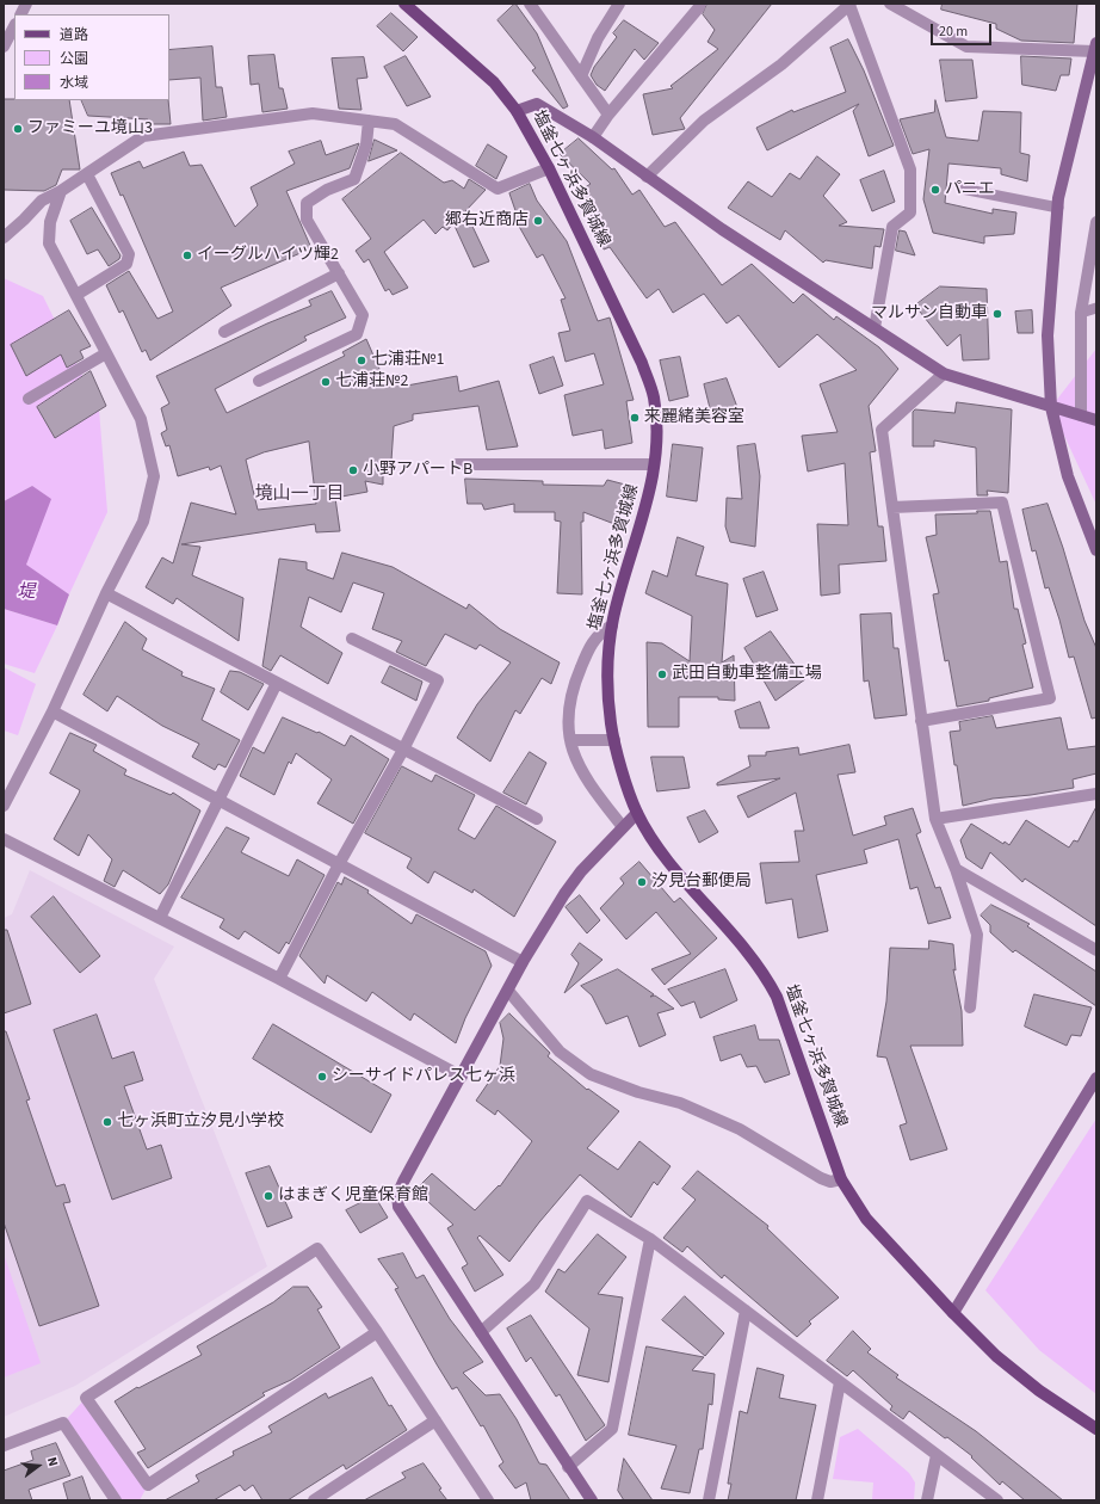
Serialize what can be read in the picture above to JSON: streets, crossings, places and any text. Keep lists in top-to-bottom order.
{
  "streets": {
    "main road": ["塩釜七ヶ浜多賀城線"]
  },
  "districts": ["境山一丁目"],
  "water": ["堤"],
  "places": [
    "ファミーユ境山3",
    "パニエ",
    "郷右近商店",
    "イーグルハイツ輝2",
    "マルサン自動車",
    "七浦荘№1",
    "七浦荘№2",
    "来麗緒美容室",
    "小野アパートB",
    "武田自動車整備工場",
    "汐見台郵便局",
    "シーサイドパレス七ヶ浜",
    "七ヶ浜町立汐見小学校",
    "はまぎく児童保育館"
  ],
  "legend": ["道路", "公園", "水域"],
  "scale_bar": "20 m",
  "north": "right"
}
